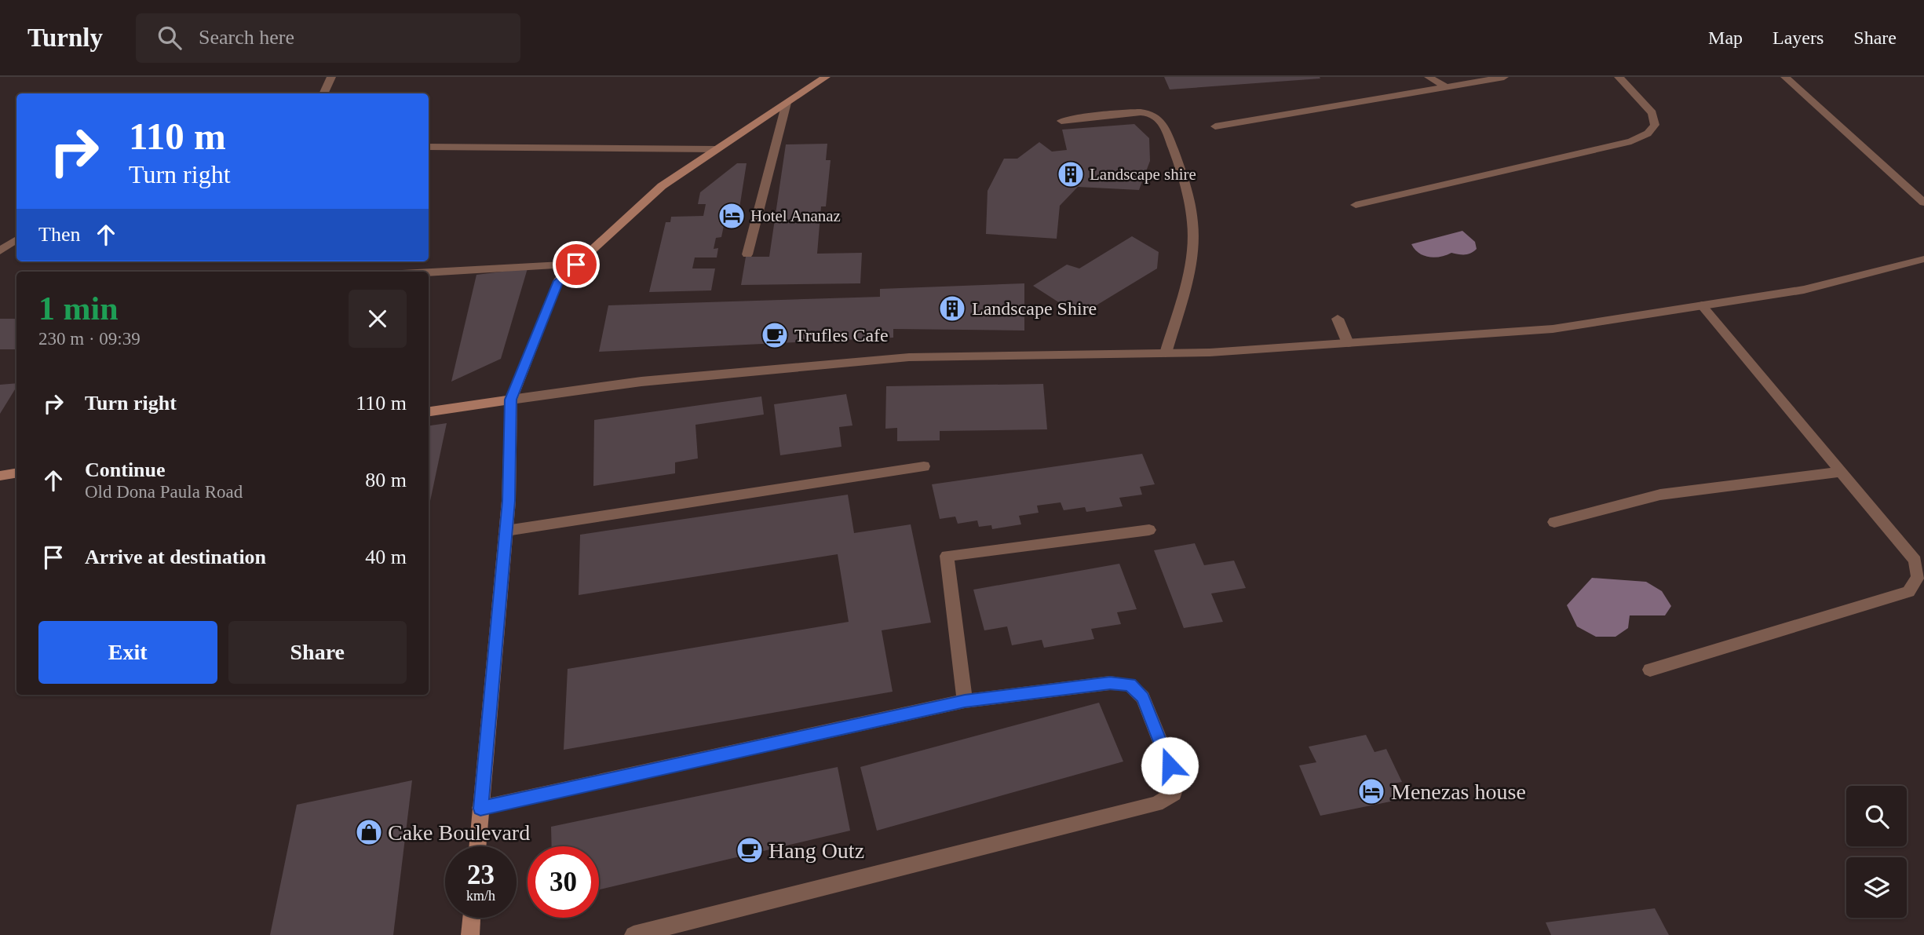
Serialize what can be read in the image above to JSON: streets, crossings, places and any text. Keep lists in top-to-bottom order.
{
  "places": {
    "building": ["Landscape shire", "Landscape Shire"],
    "hotel": ["Hotel Ananaz", "Menezas house"],
    "cafe": ["Trufles Cafe", "Hang Outz"],
    "shop": ["Cake Boulevard"]
  },
  "page": {
    "header": "Turnly",
    "search": "Search here",
    "nav": ["Map", "Layers", "Share"],
    "turn": ["110 m", "Turn right"],
    "then": "Then",
    "heading": ["1 min", "230 m · 09:39"],
    "list": [
      {
        "name": "Turn right",
        "value": "110 m"
      },
      {
        "name": "Continue",
        "note": "Old Dona Paula Road",
        "value": "80 m"
      },
      {
        "name": "Arrive at destination",
        "value": "40 m"
      }
    ],
    "buttons": ["Exit", "Share"],
    "speed": "23 km/h",
    "limit": "30"
  }
}
